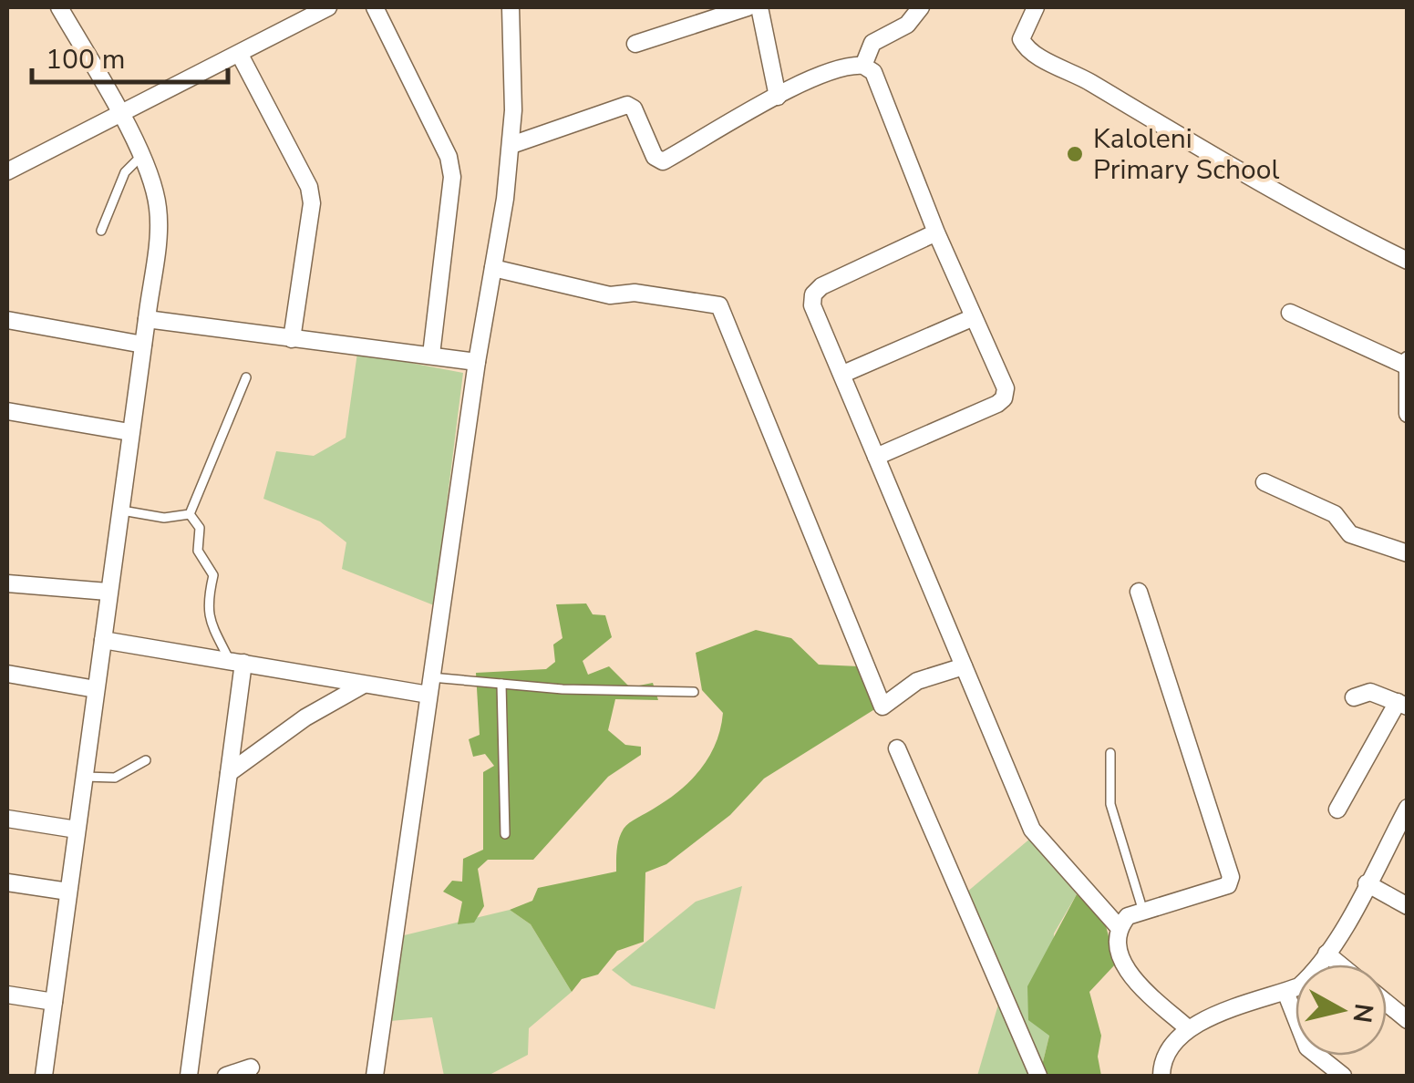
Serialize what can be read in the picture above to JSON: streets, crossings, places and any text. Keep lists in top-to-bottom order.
{
  "places": ["Kaloleni Primary School"],
  "scale_bar": "100 m",
  "north": "right"
}
